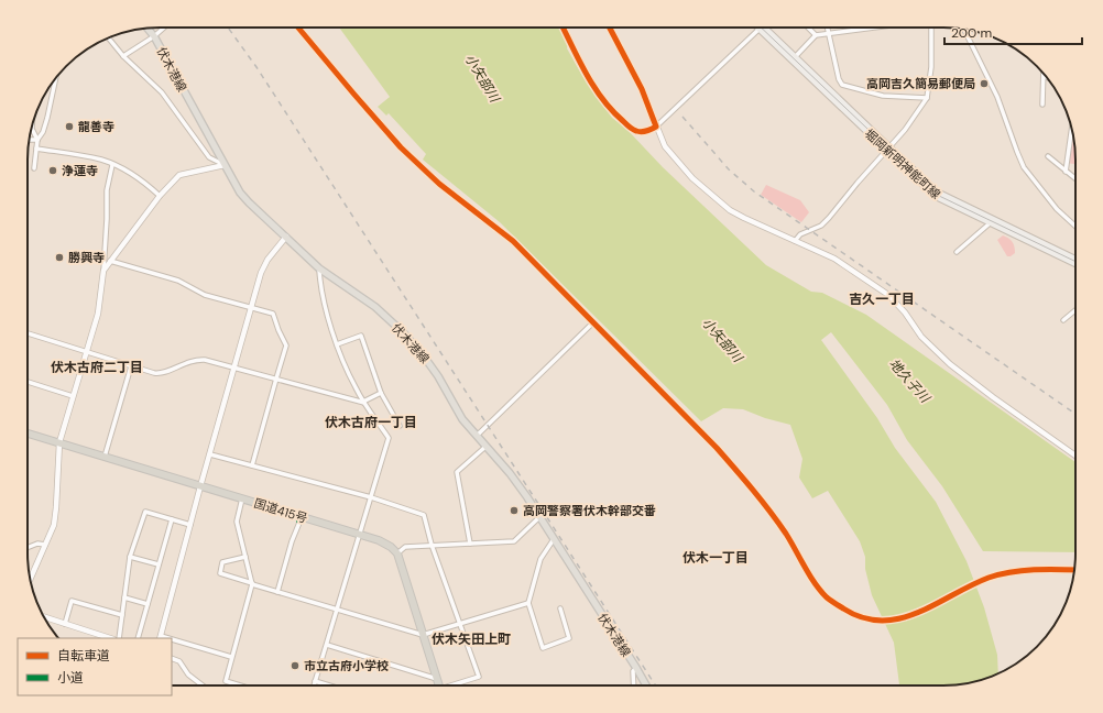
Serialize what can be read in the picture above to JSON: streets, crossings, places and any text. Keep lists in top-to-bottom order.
{
  "streets": {
    "highway": ["国道415号"],
    "main road": ["伏木港線", "堀岡新明神能町線"]
  },
  "districts": [
    "吉久一丁目",
    "伏木古府二丁目",
    "伏木古府一丁目",
    "伏木一丁目",
    "伏木矢田上町"
  ],
  "water": ["小矢部川", "地久子川"],
  "places": [
    "高岡吉久簡易郵便局",
    "龍善寺",
    "浄蓮寺",
    "勝興寺",
    "高岡警察署伏木幹部交番",
    "市立古府小学校"
  ],
  "legend": ["自転車道", "小道"],
  "scale_bar": "200 m"
}
